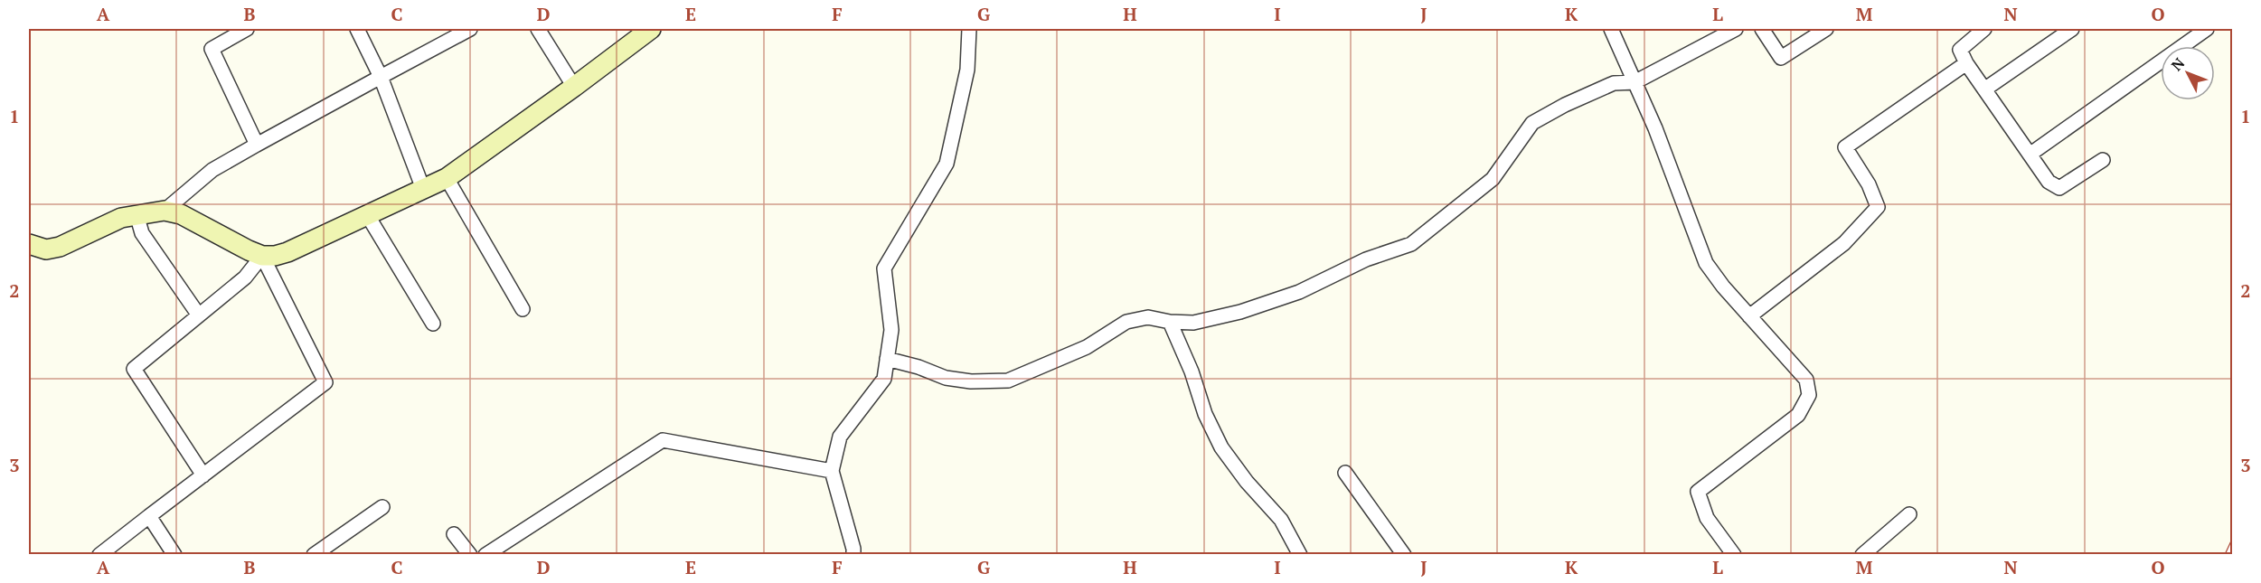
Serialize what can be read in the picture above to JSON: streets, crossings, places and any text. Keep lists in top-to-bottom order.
{
  "north": "top left",
  "grid": {
    "columns": [
      "A",
      "B",
      "C",
      "D",
      "E",
      "F",
      "G",
      "H",
      "I",
      "J",
      "K",
      "L",
      "M",
      "N",
      "O"
    ],
    "rows": ["1", "2", "3"]
  }
}
